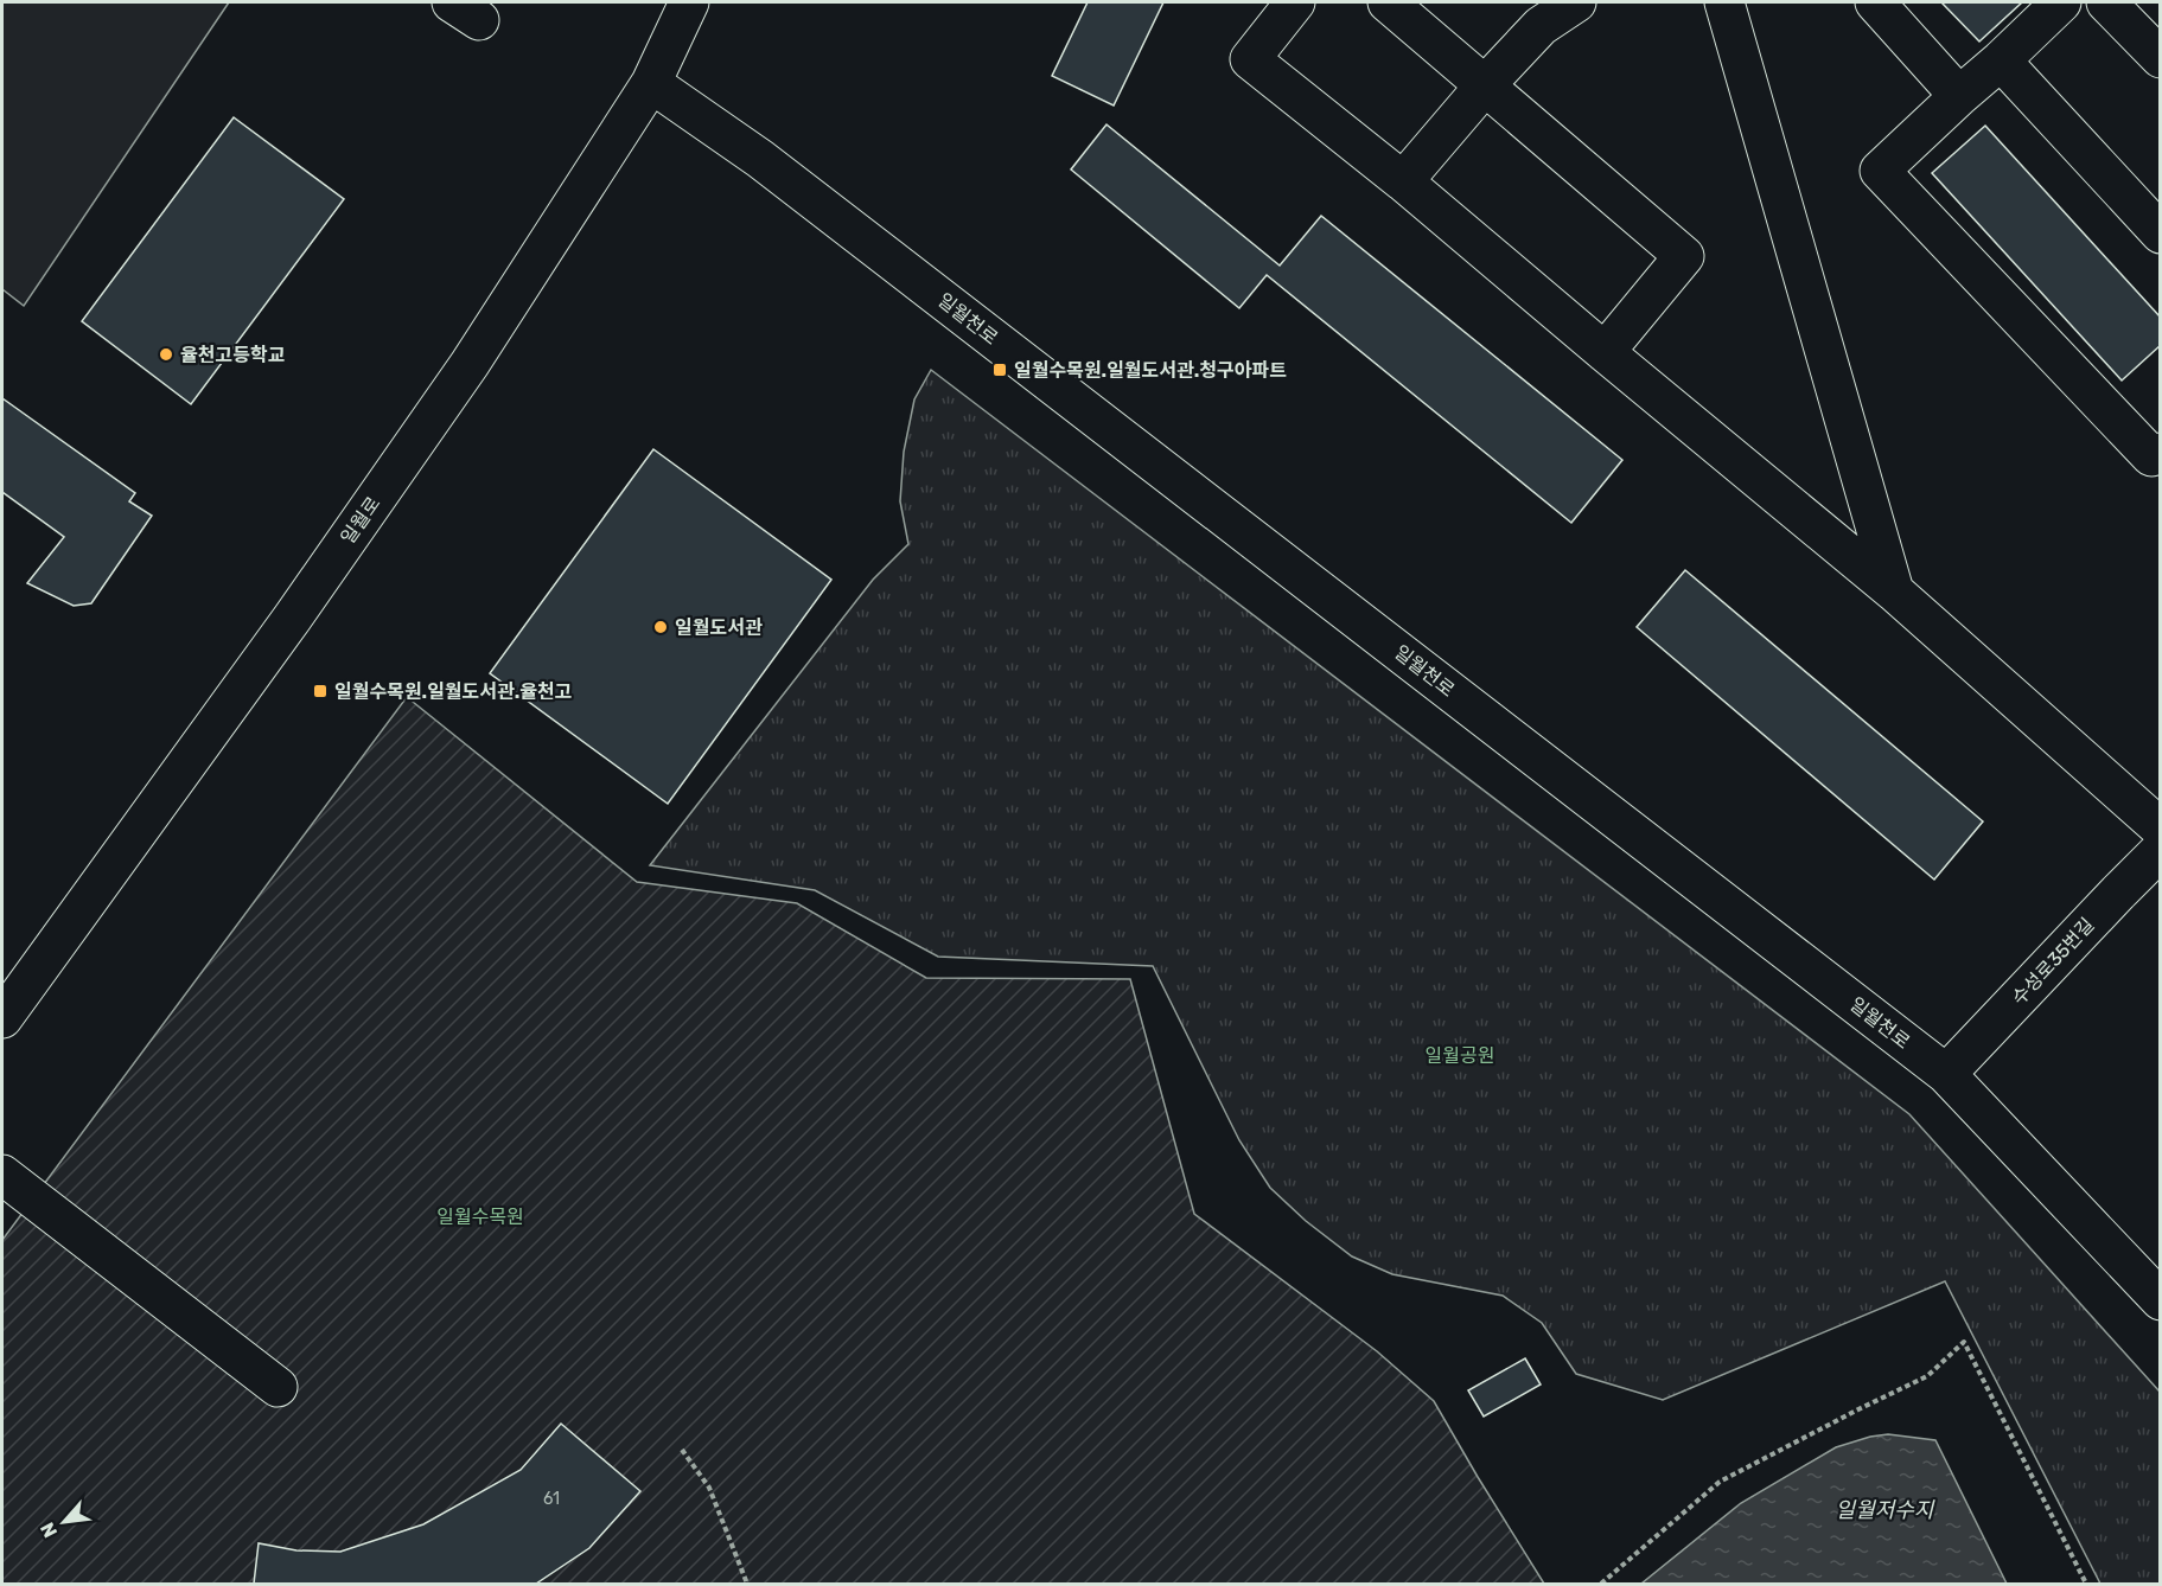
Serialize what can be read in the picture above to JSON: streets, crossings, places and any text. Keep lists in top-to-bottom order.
{
  "streets": {
    "street": ["일월천로", "일월로", "수성로35번길"]
  },
  "crossings": [
    ["일월천로", "일월로"],
    ["일월천로", "수성로35번길"]
  ],
  "water": ["일월저수지"],
  "parks": ["일월공원", "일월수목원"],
  "places": {
    "other": ["율천고등학교", "일월도서관"],
    "transit": ["일월수목원.일월도서관.청구아파트", "일월수목원.일월도서관.율천고"]
  },
  "house_numbers": ["61"],
  "north": "bottom left"
}
